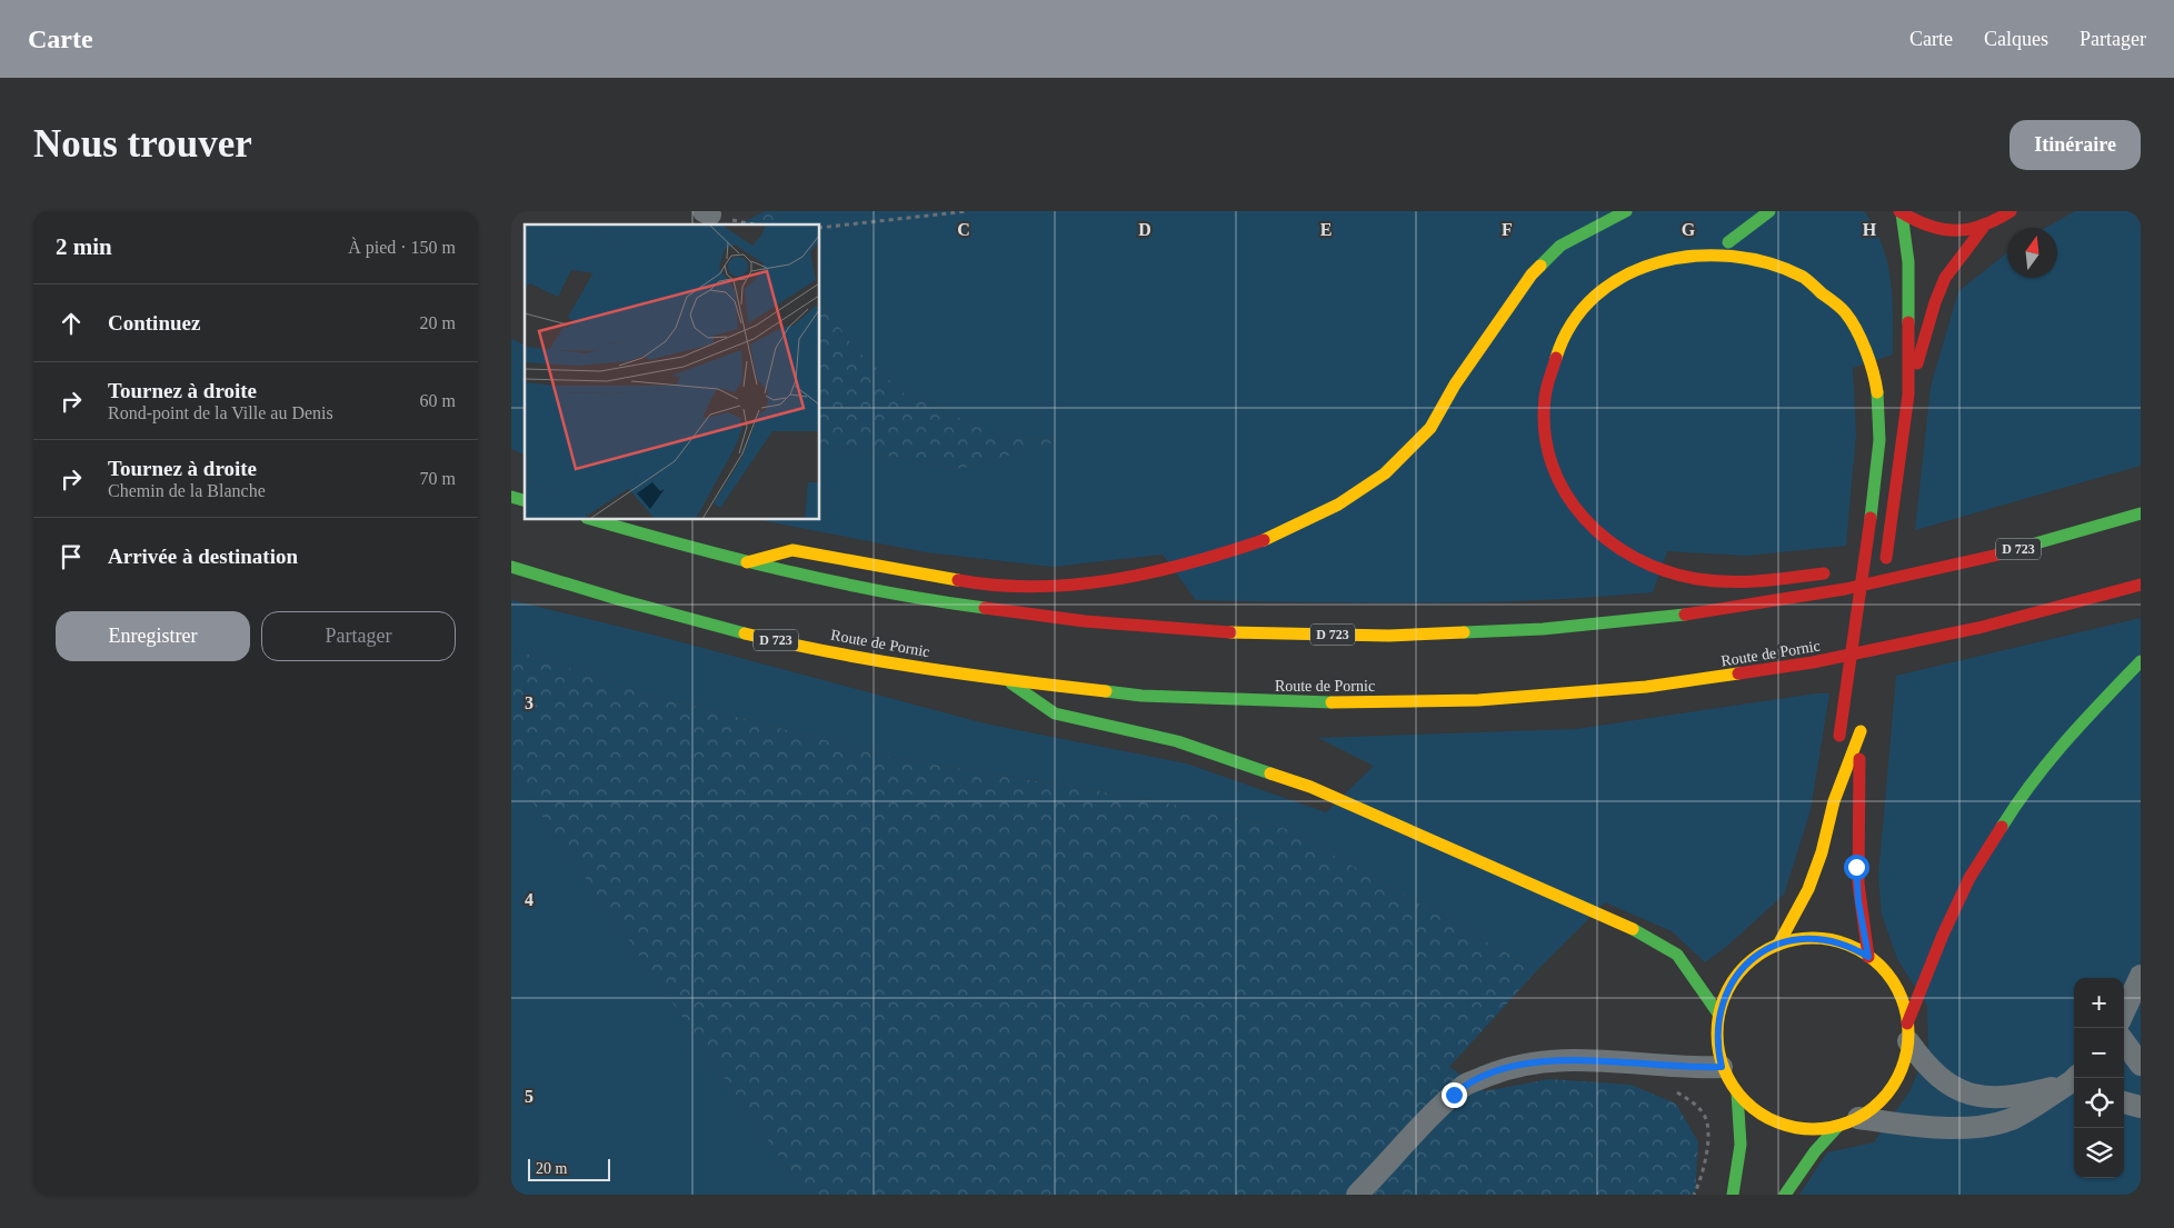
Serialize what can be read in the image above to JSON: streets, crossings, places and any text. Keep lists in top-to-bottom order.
{
  "streets": {
    "main road": ["D 723", "Route de Pornic"]
  },
  "scale_bar": "20 m",
  "north": "top",
  "page": {
    "header": "Carte",
    "nav": ["Carte", "Calques", "Partager"],
    "buttons": [
      "Itinéraire",
      ["Enregistrer", "Partager"]
    ],
    "title": "Nous trouver",
    "heading": ["2 min", "À pied · 150 m"],
    "list": [
      ["Continuez", "20 m"],
      ["Tournez à droite", "Rond-point de la Ville au Denis", "60 m"],
      ["Tournez à droite", "Chemin de la Blanche", "70 m"],
      "Arrivée à destination"
    ],
    "map_buttons": ["+", "−"],
    "scale": "20 m"
  },
  "grid": {
    "columns": [
      "C",
      "D",
      "E",
      "F",
      "G",
      "H"
    ],
    "rows": ["3", "4", "5"]
  }
}
